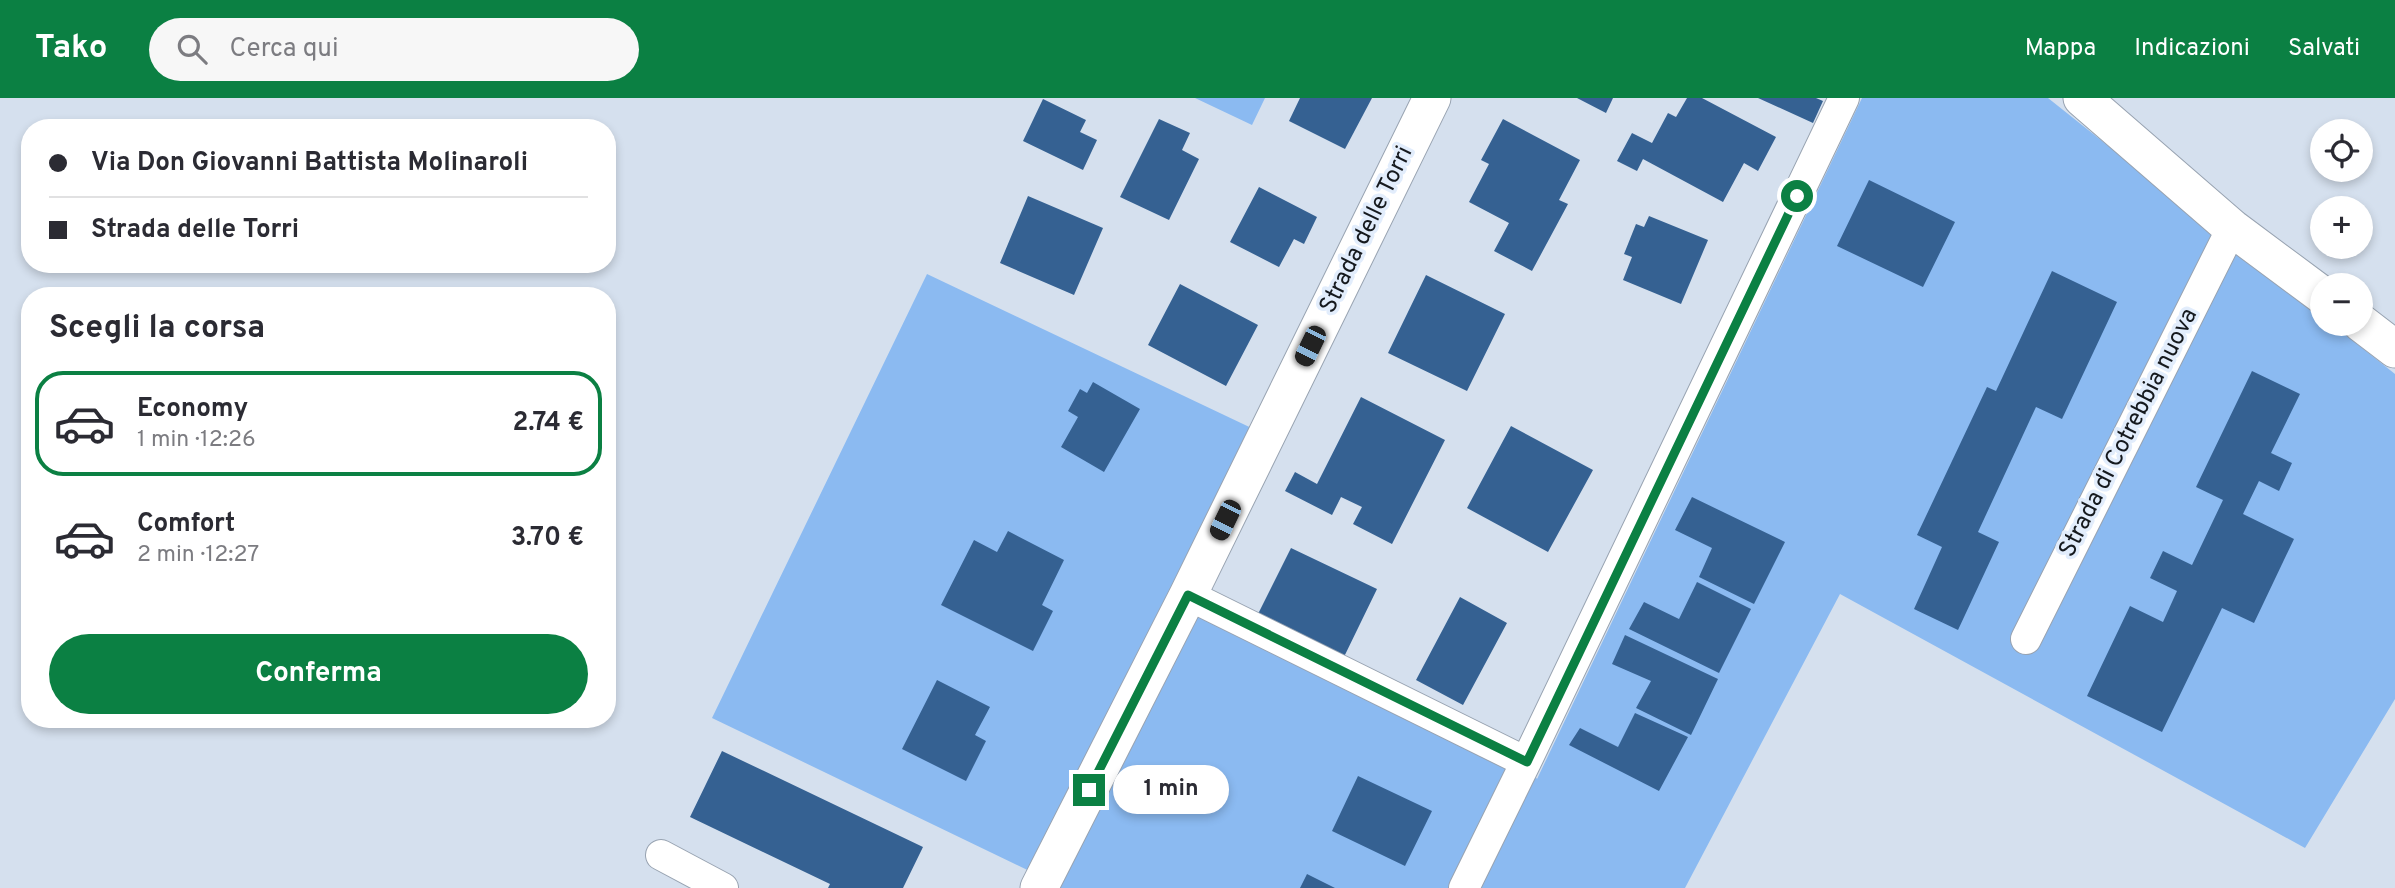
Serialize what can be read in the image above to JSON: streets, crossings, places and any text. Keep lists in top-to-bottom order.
{
  "streets": {
    "street": ["Strada delle Torri", "Strada di Cotrebbia nuova"]
  },
  "page": {
    "header": "Tako",
    "search": "Cerca qui",
    "nav": ["Mappa", "Indicazioni", "Salvati"],
    "map_buttons": ["+", "−"],
    "banner": ["Via Don Giovanni Battista Molinaroli", "Strada delle Torri"],
    "heading": "Scegli la corsa",
    "list": [
      {
        "name": "Economy",
        "note": "1 min · 12:26",
        "value": "2.74 €"
      },
      {
        "name": "Comfort",
        "note": "2 min · 12:27",
        "value": "3.70 €"
      }
    ],
    "buttons": "Conferma",
    "bubble": "1 min"
  }
}
